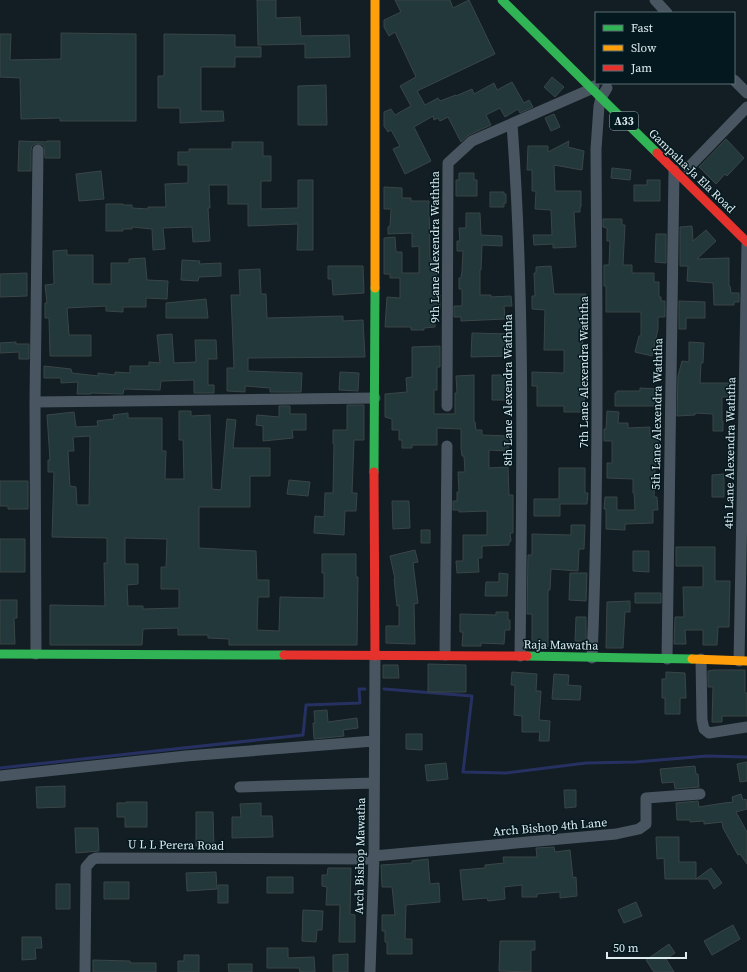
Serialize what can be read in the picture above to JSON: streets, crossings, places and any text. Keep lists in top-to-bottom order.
{
  "streets": {
    "main road": ["A33", "Gampaha-Ja Ela Road", "Raja Mawatha"],
    "street": [
      "9th Lane Alexendra Waththa",
      "7th Lane Alexendra Waththa",
      "8th Lane Alexendra Waththa",
      "5th Lane Alexendra Waththa",
      "4th Lane Alexendra Waththa",
      "Arch Bishop 4th Lane",
      "U L L Perera Road",
      "Arch Bishop Mawatha"
    ]
  },
  "crossings": [
    ["Gampaha-Ja Ela Road", "7th Lane Alexendra Waththa"],
    ["Gampaha-Ja Ela Road", "5th Lane Alexendra Waththa"],
    ["9th Lane Alexendra Waththa", "7th Lane Alexendra Waththa"],
    ["9th Lane Alexendra Waththa", "8th Lane Alexendra Waththa"],
    ["7th Lane Alexendra Waththa", "Raja Mawatha"],
    ["8th Lane Alexendra Waththa", "Raja Mawatha"],
    ["5th Lane Alexendra Waththa", "Raja Mawatha"],
    ["4th Lane Alexendra Waththa", "Raja Mawatha"],
    ["Raja Mawatha", "Arch Bishop Mawatha"],
    ["Arch Bishop 4th Lane", "U L L Perera Road"],
    ["Arch Bishop 4th Lane", "Arch Bishop Mawatha"],
    ["U L L Perera Road", "Arch Bishop Mawatha"]
  ],
  "legend": ["Fast", "Slow", "Jam"],
  "scale_bar": "50 m"
}
